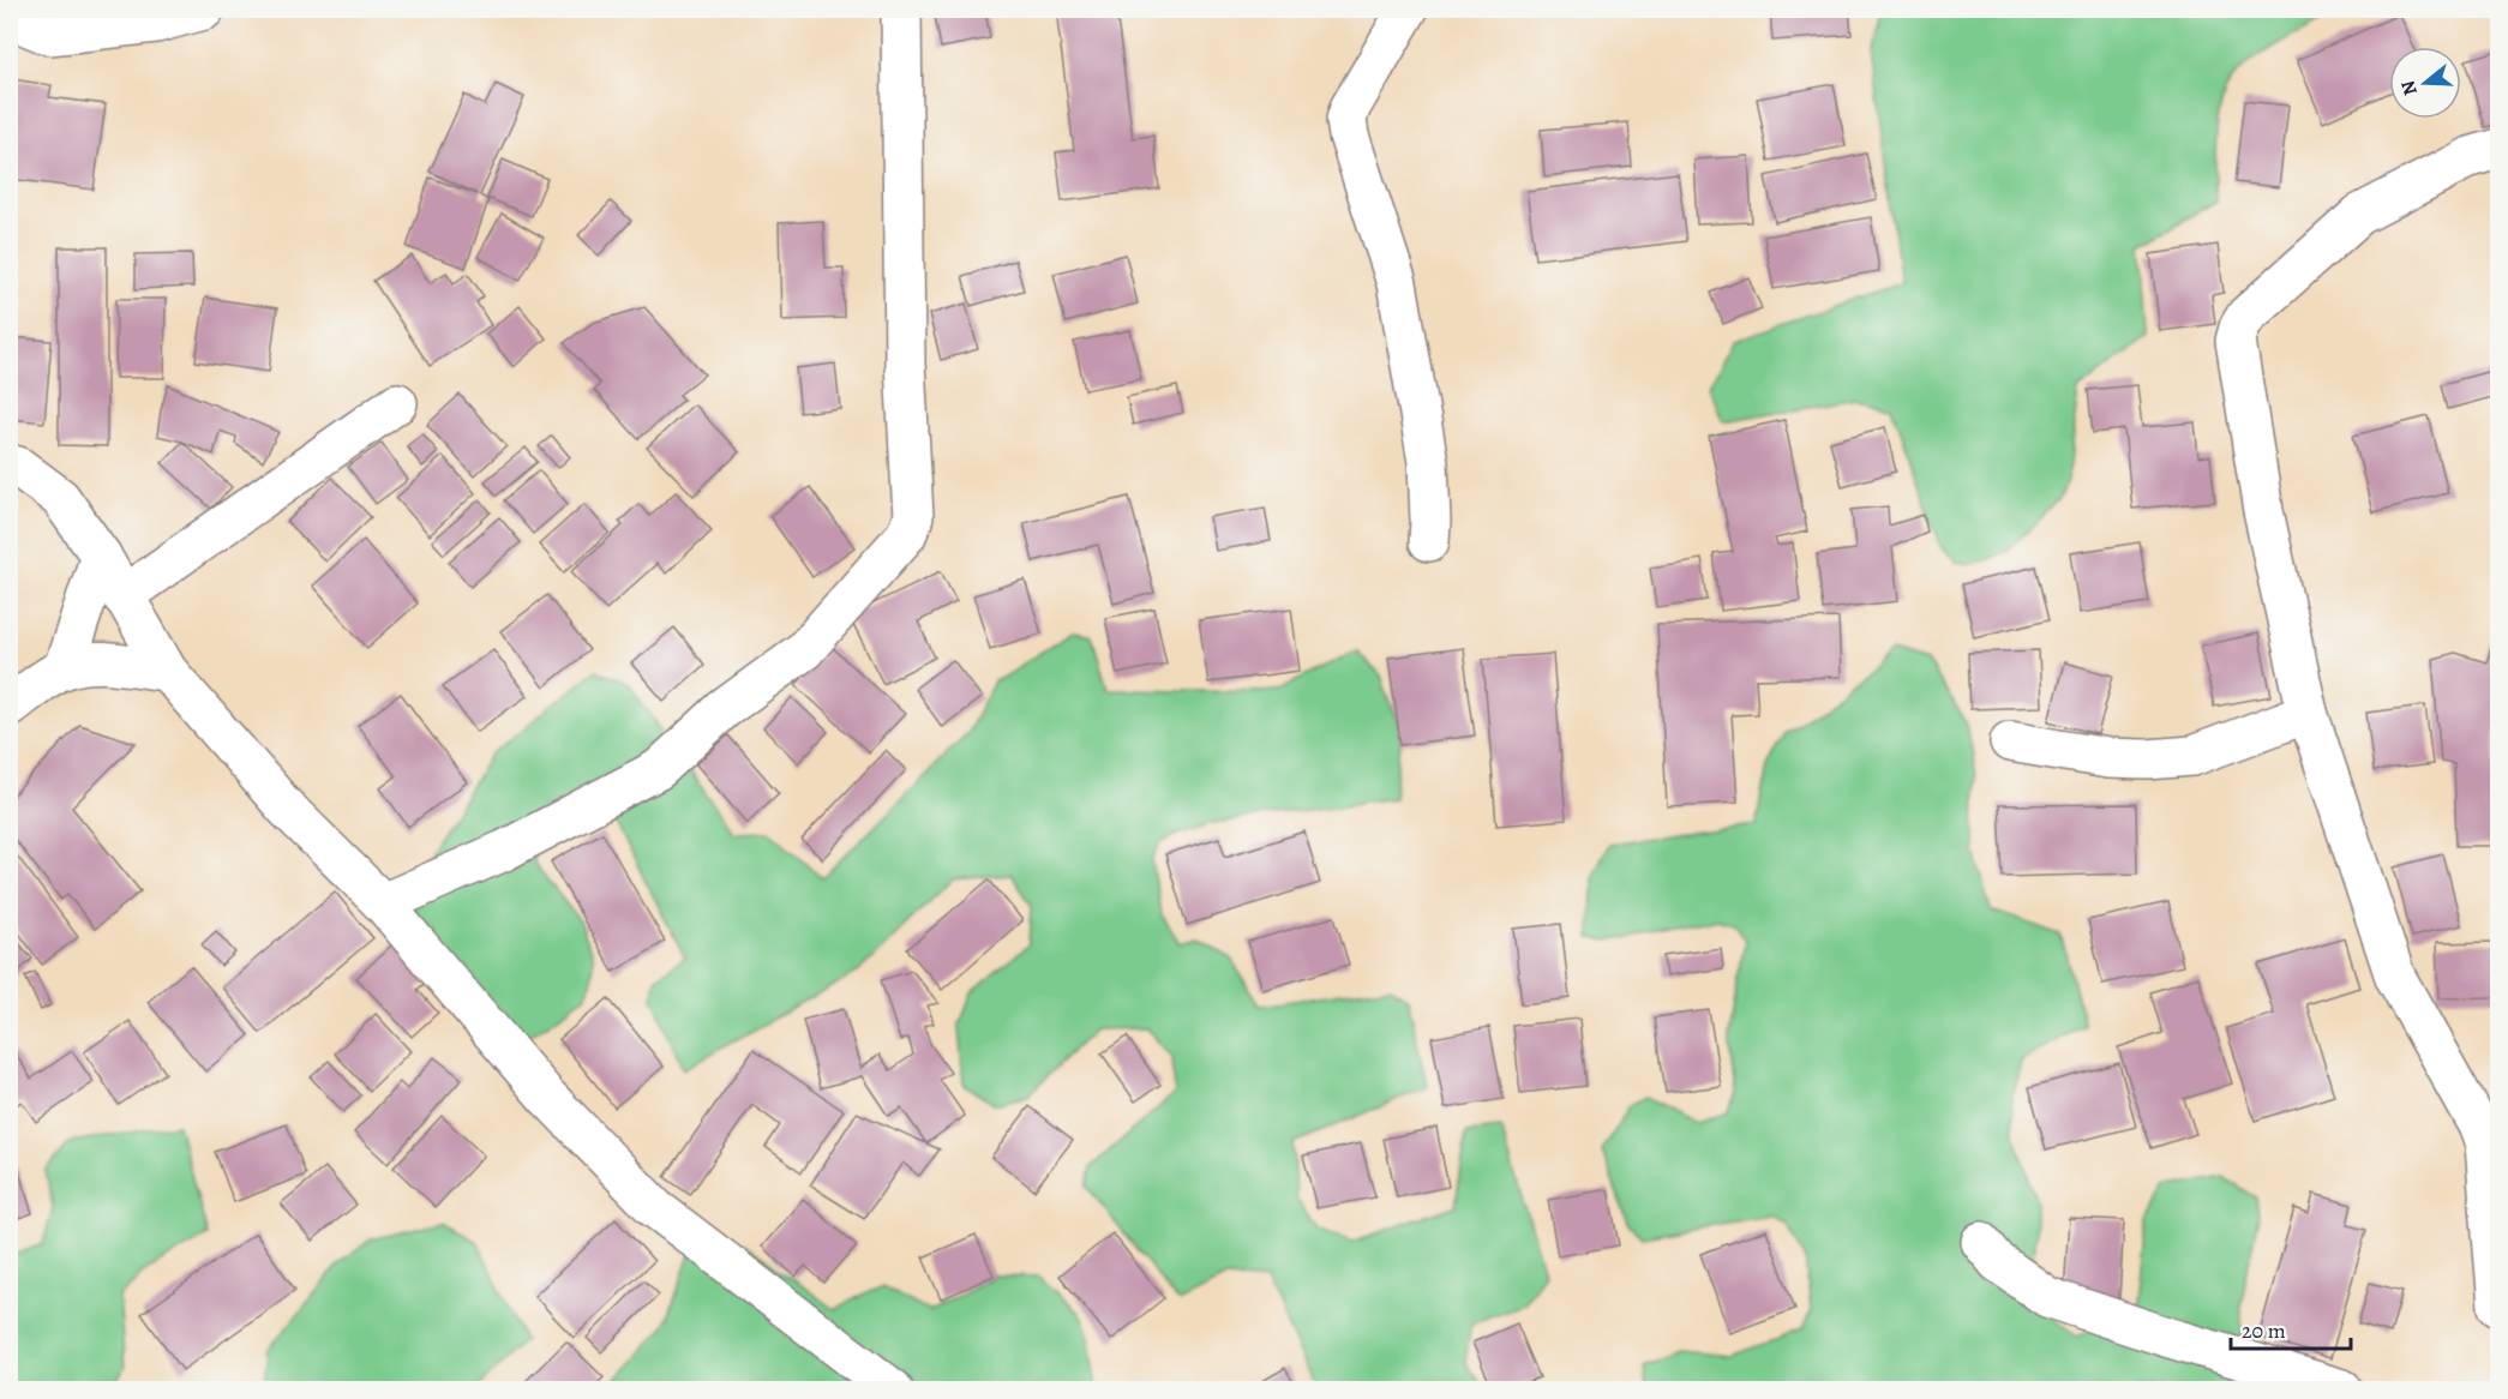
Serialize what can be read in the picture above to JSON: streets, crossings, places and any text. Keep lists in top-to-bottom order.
{
  "scale_bar": "20 m",
  "north": "left"
}
